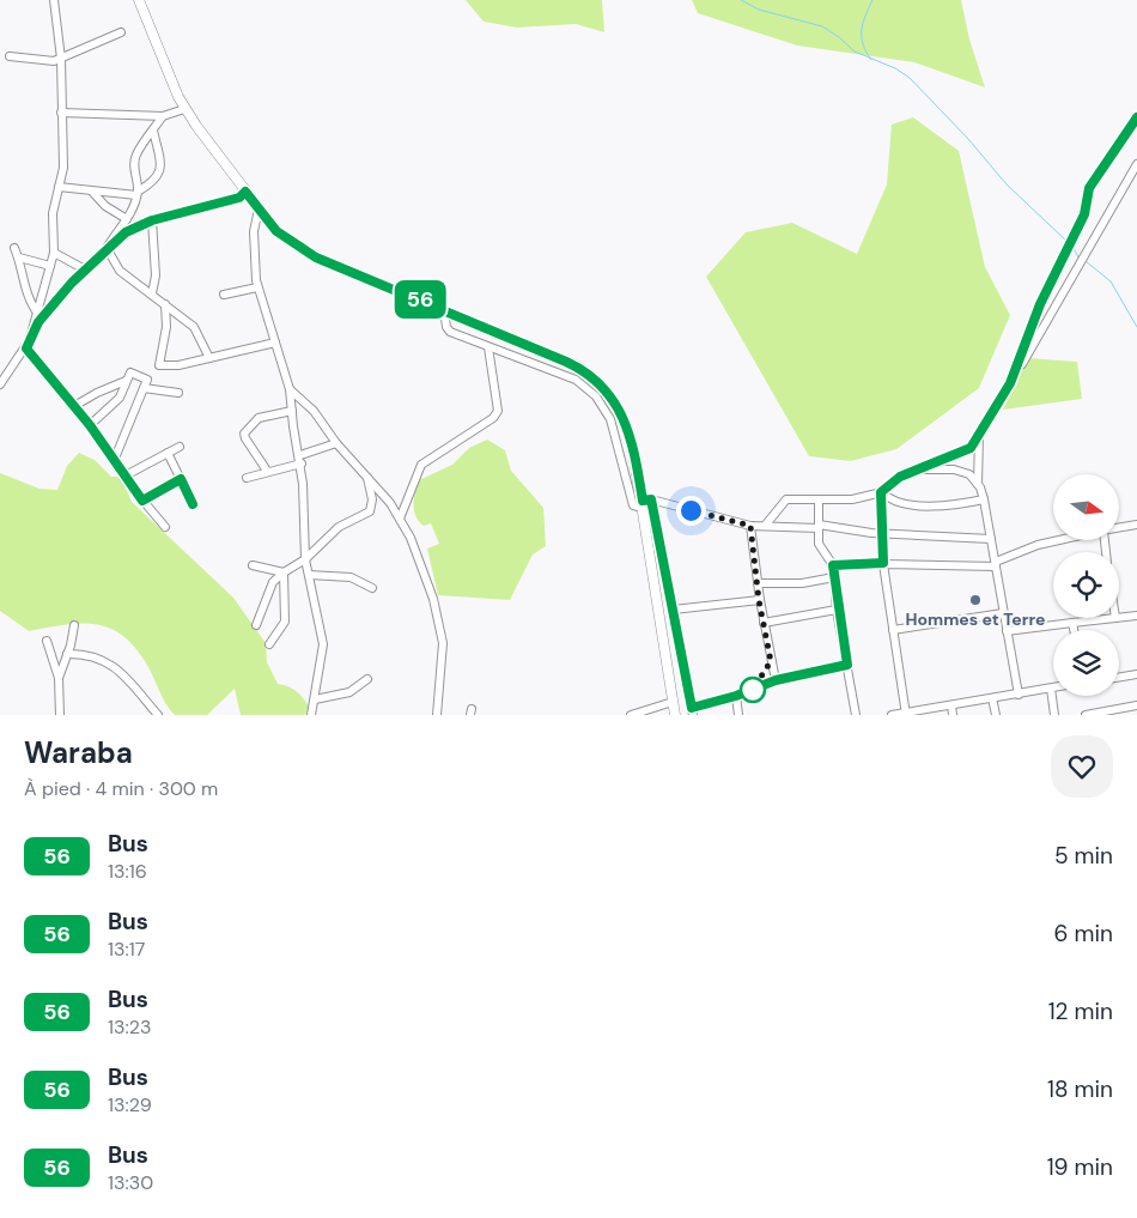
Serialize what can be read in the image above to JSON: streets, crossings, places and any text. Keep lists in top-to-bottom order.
{
  "places": ["Hommes et Terre"],
  "lines": ["bus line 56"],
  "north": "right",
  "page": {
    "on_map": "56",
    "heading": ["Waraba", "À pied · 4 min · 300 m"],
    "list": [
      {
        "mark": "56",
        "name": "Bus",
        "note": "13:16",
        "value": "5 min"
      },
      {
        "mark": "56",
        "name": "Bus",
        "note": "13:17",
        "value": "6 min"
      },
      {
        "mark": "56",
        "name": "Bus",
        "note": "13:23",
        "value": "12 min"
      },
      {
        "mark": "56",
        "name": "Bus",
        "note": "13:29",
        "value": "18 min"
      },
      {
        "mark": "56",
        "name": "Bus",
        "note": "13:30",
        "value": "19 min"
      }
    ]
  }
}
